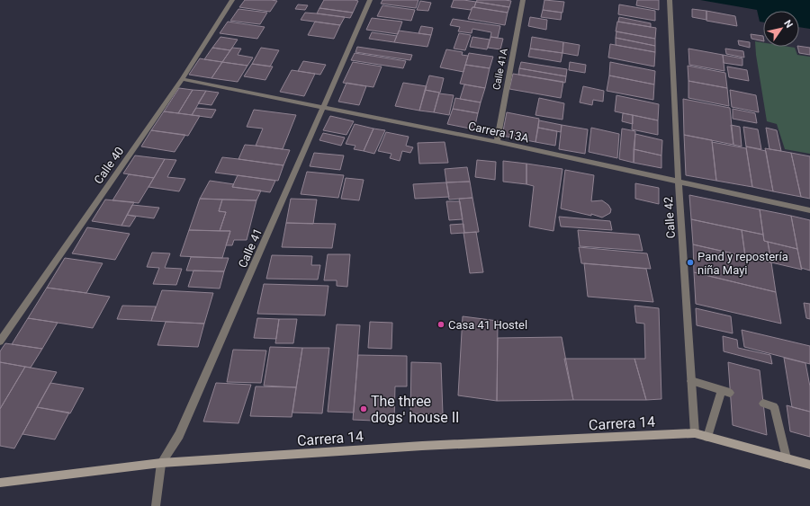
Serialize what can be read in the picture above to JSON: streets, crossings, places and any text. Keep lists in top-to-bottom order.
{
  "streets": {
    "main road": ["Carrera 14"],
    "street": [
      "Calle 41A",
      "Carrera 13A",
      "Calle 40",
      "Calle 42",
      "Calle 41"
    ]
  },
  "crossings": [
    ["Calle 41A", "Carrera 13A"],
    ["Carrera 13A", "Calle 40"],
    ["Carrera 13A", "Calle 42"],
    ["Carrera 13A", "Calle 41"],
    ["Calle 42", "Carrera 14"],
    ["Calle 41", "Carrera 14"]
  ],
  "places": ["Pand y repostería niña Mayi", "Casa 41 Hostel", "The three dogs' house II"],
  "north": "top right"
}
